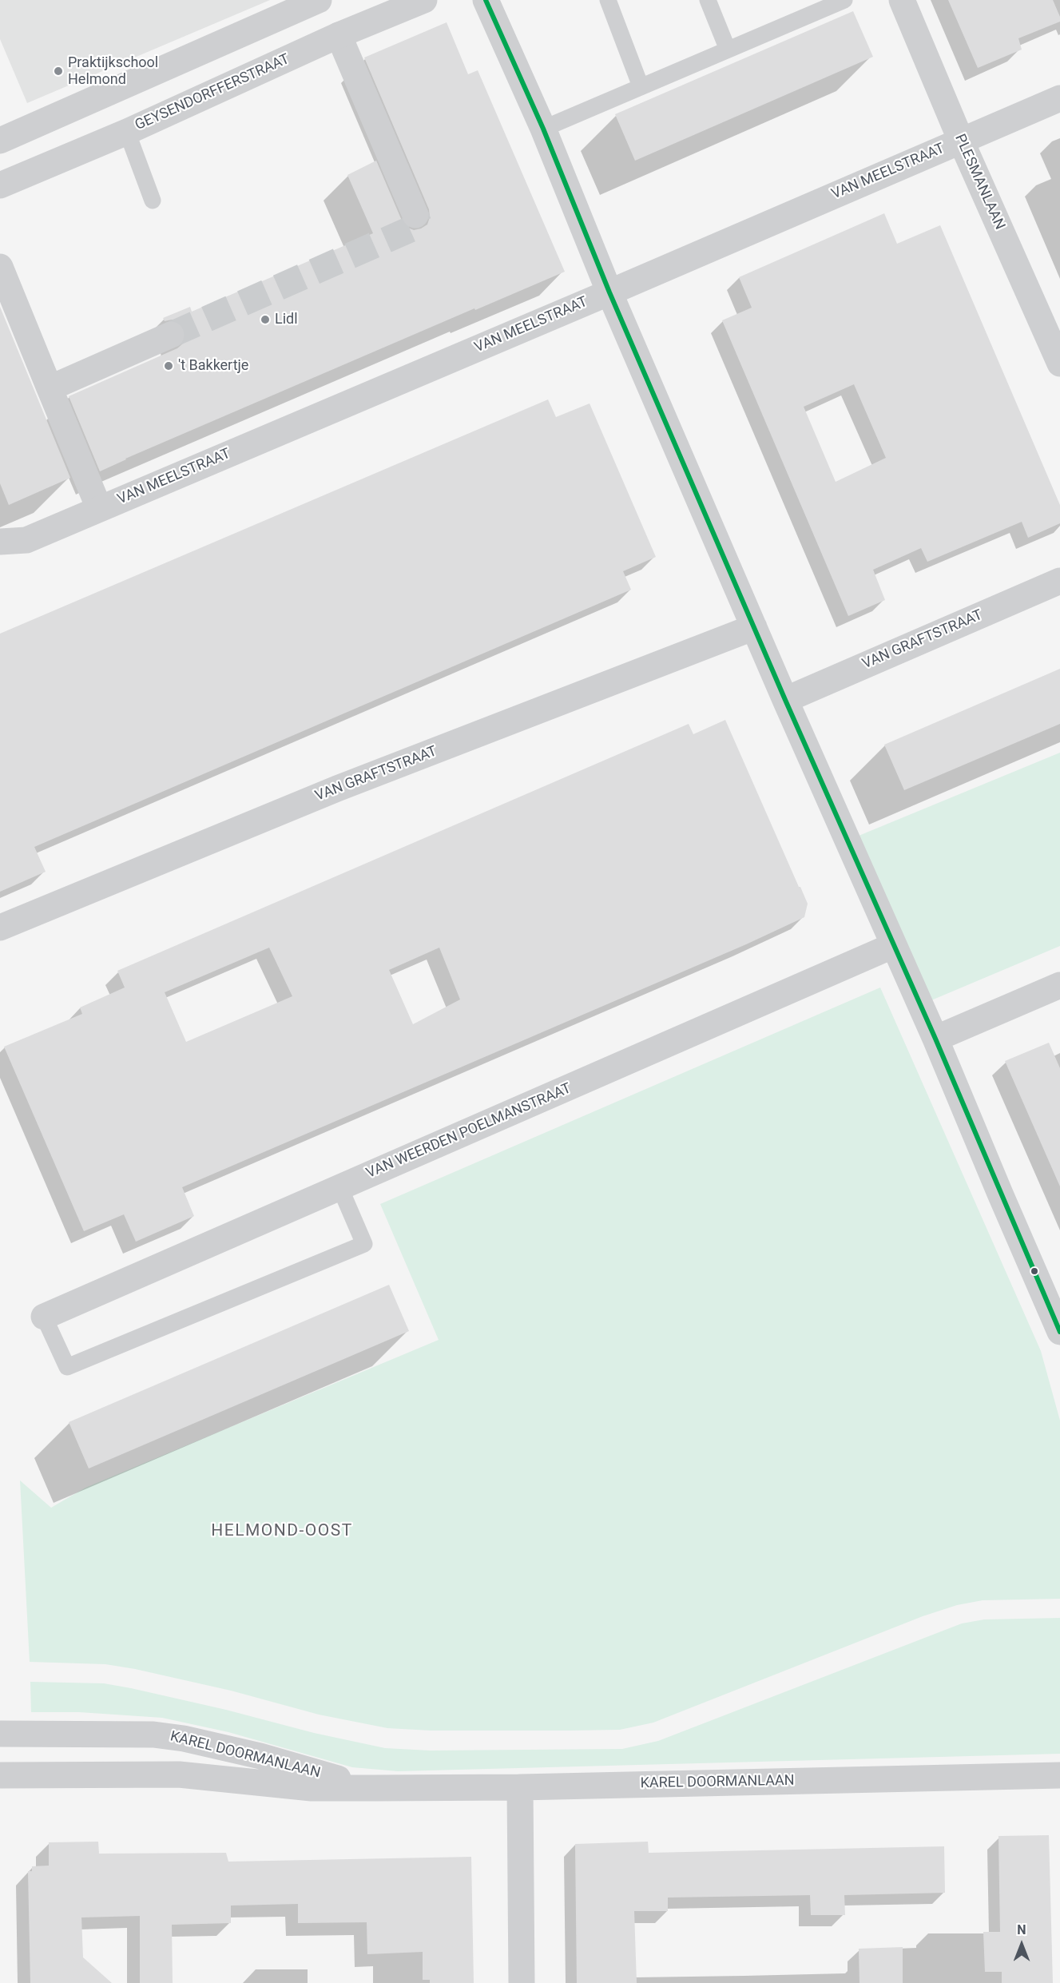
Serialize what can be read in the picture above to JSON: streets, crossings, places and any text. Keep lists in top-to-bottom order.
{
  "streets": {
    "street": [
      "GEYSENDORFFERSTRAAT",
      "VAN MEELSTRAAT",
      "PLESMANLAAN",
      "VAN GRAFTSTRAAT",
      "VAN WEERDEN POELMANSTRAAT",
      "KAREL DOORMANLAAN"
    ]
  },
  "crossings": [
    ["VAN MEELSTRAAT", "PLESMANLAAN"]
  ],
  "districts": ["HELMOND-OOST"],
  "places": ["Praktijkschool Helmond", "Lidl", "'t Bakkertje"],
  "north": "top"
}
